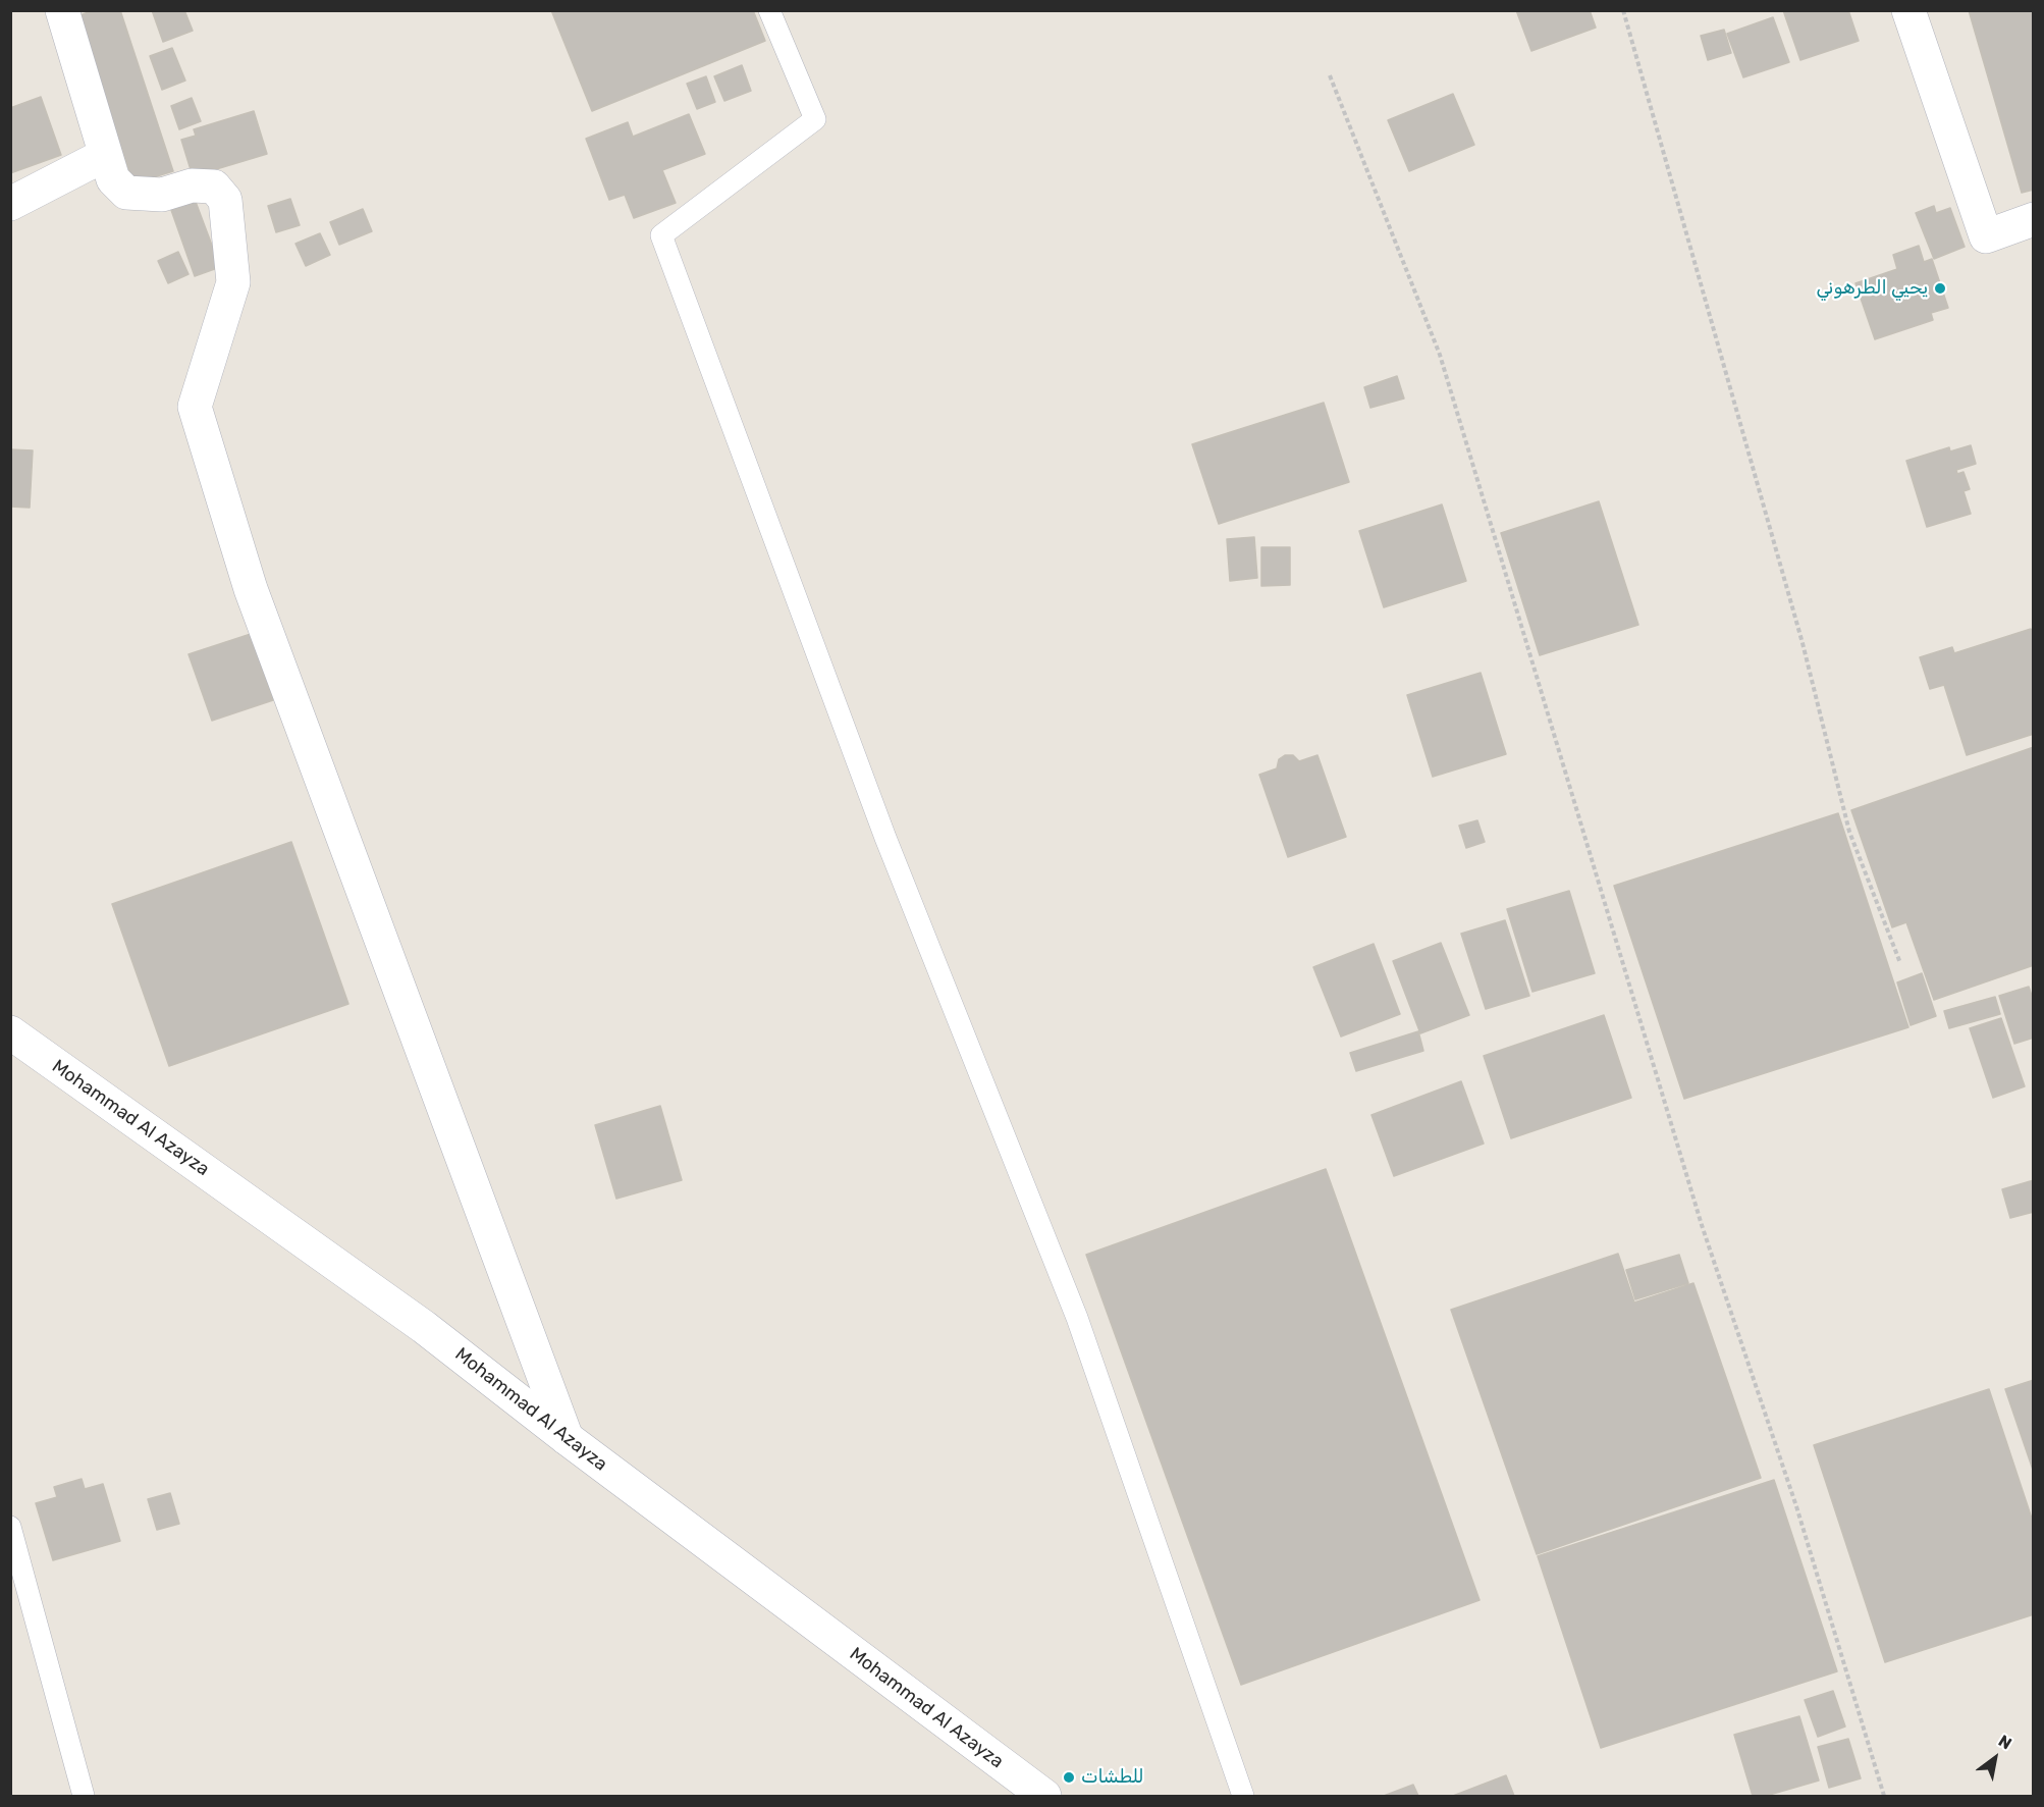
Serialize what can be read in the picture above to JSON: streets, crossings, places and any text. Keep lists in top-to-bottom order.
{
  "streets": {
    "street": ["Mohammad Al Azayza"]
  },
  "places": ["يحيي الطرهوني", "للطشات"],
  "north": "top right"
}
